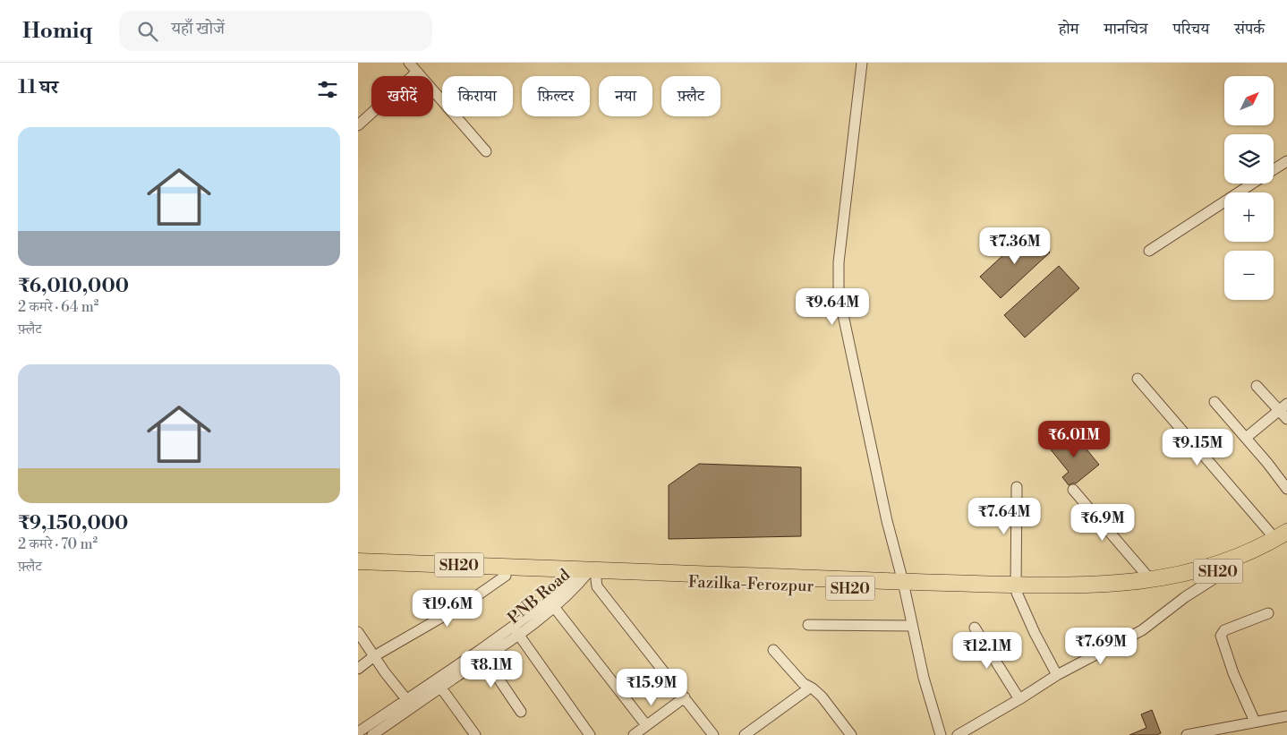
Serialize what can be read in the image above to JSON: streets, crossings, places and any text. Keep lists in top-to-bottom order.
{
  "streets": {
    "main road": ["SH20", "Fazilka-Ferozpur"],
    "street": ["PNB Road"]
  },
  "crossings": [
    ["SH20", "Fazilka-Ferozpur"],
    ["Fazilka-Ferozpur", "PNB Road"]
  ],
  "north": "top right",
  "page": {
    "header": "Homiq",
    "search": "यहाँ खोजें",
    "nav": [
      "होम",
      "मानचित्र",
      "परिचय",
      "संपर्क"
    ],
    "heading": "11 घर",
    "map_buttons": ["+", "−"],
    "chip": [
      "खरीदें",
      "किराया",
      "फ़िल्टर",
      "नया",
      "फ़्लैट"
    ],
    "list": [
      {
        "name": "₹6,010,000",
        "note": "2 कमरे · 64 m² · फ़्लैट"
      },
      {
        "name": "₹9,150,000",
        "note": "2 कमरे · 70 m² · फ़्लैट"
      }
    ],
    "price": [
      "₹7.36M",
      "₹9.64M",
      "₹6.01M",
      "₹9.15M",
      "₹7.64M",
      "₹6.9M",
      "₹19.6M",
      "₹7.69M",
      "₹12.1M",
      "₹8.1M",
      "₹15.9M"
    ]
  }
}
